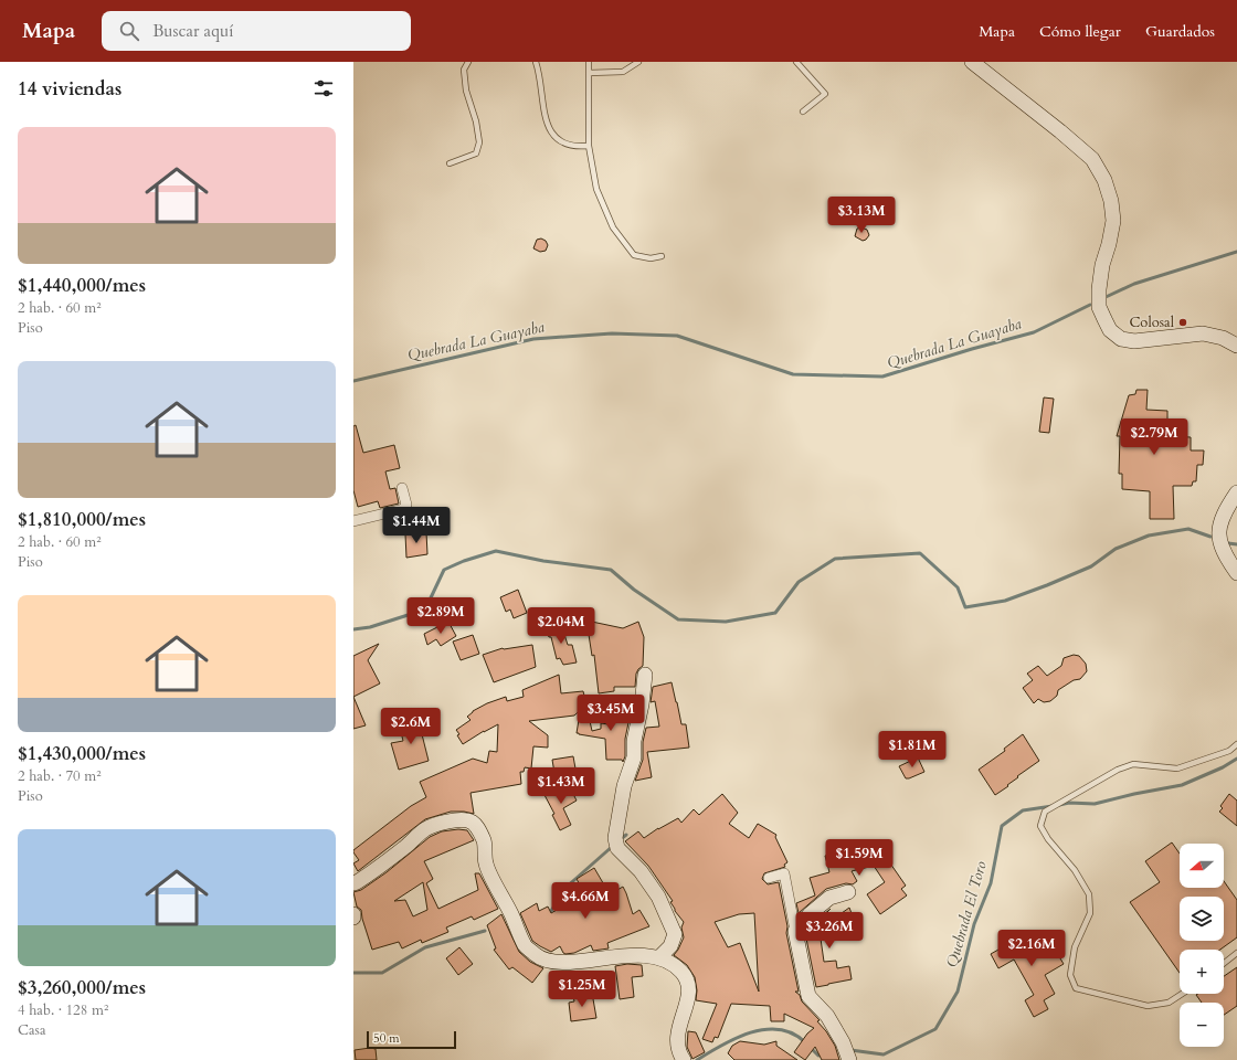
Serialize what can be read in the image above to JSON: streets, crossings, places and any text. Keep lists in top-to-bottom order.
{
  "water": ["Quebrada La Guayaba", "Quebrada El Toro"],
  "places": ["Colosal"],
  "scale_bar": "50 m",
  "north": "left",
  "page": {
    "header": "Mapa",
    "search": "Buscar aquí",
    "nav": ["Mapa", "Cómo llegar", "Guardados"],
    "heading": "14 viviendas",
    "list": [
      {
        "name": "$1,440,000/mes",
        "note": "2 hab. · 60 m² · Piso"
      },
      {
        "name": "$1,810,000/mes",
        "note": "2 hab. · 60 m² · Piso"
      },
      {
        "name": "$1,430,000/mes",
        "note": "2 hab. · 70 m² · Piso"
      },
      {
        "name": "$3,260,000/mes",
        "note": "4 hab. · 128 m² · Casa"
      }
    ],
    "price": [
      "$3.13M",
      "$2.79M",
      "$1.44M",
      "$2.89M",
      "$2.04M",
      "$3.45M",
      "$2.6M",
      "$1.81M",
      "$1.43M",
      "$1.59M",
      "$4.66M",
      "$3.26M",
      "$2.16M",
      "$1.25M"
    ],
    "map_buttons": ["+", "−"],
    "scale": "50 m"
  }
}
